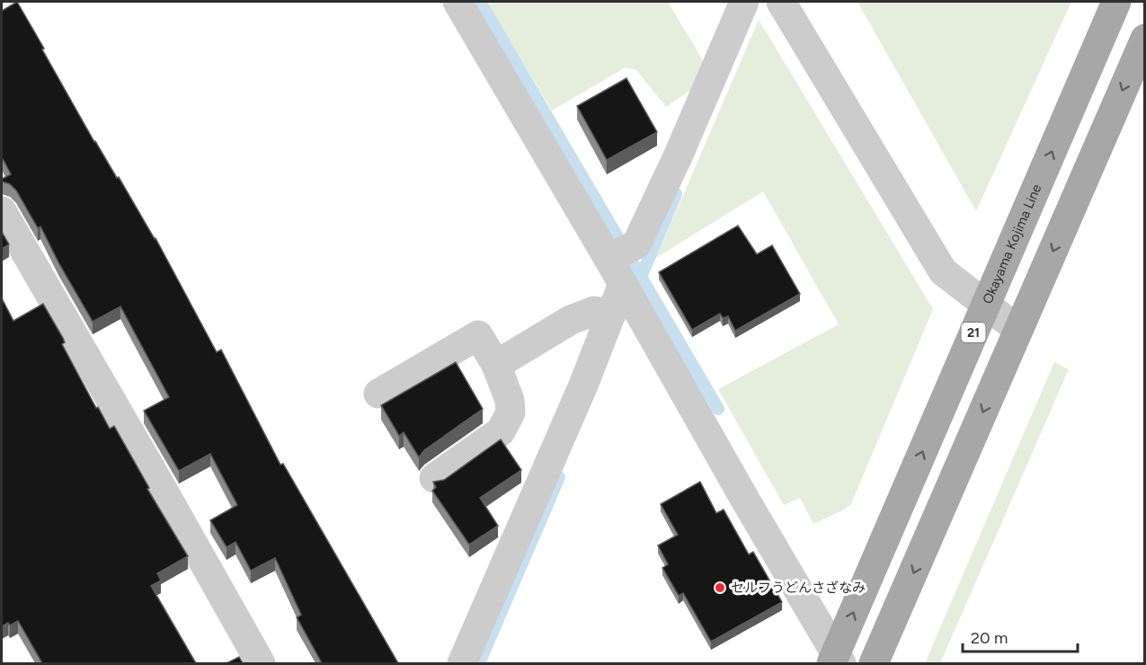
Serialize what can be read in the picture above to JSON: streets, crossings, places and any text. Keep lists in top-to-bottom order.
{
  "streets": {
    "main road": ["Okayama Kojima Line", "21"]
  },
  "places": ["セルフうどんさざなみ"],
  "scale_bar": "20 m"
}
